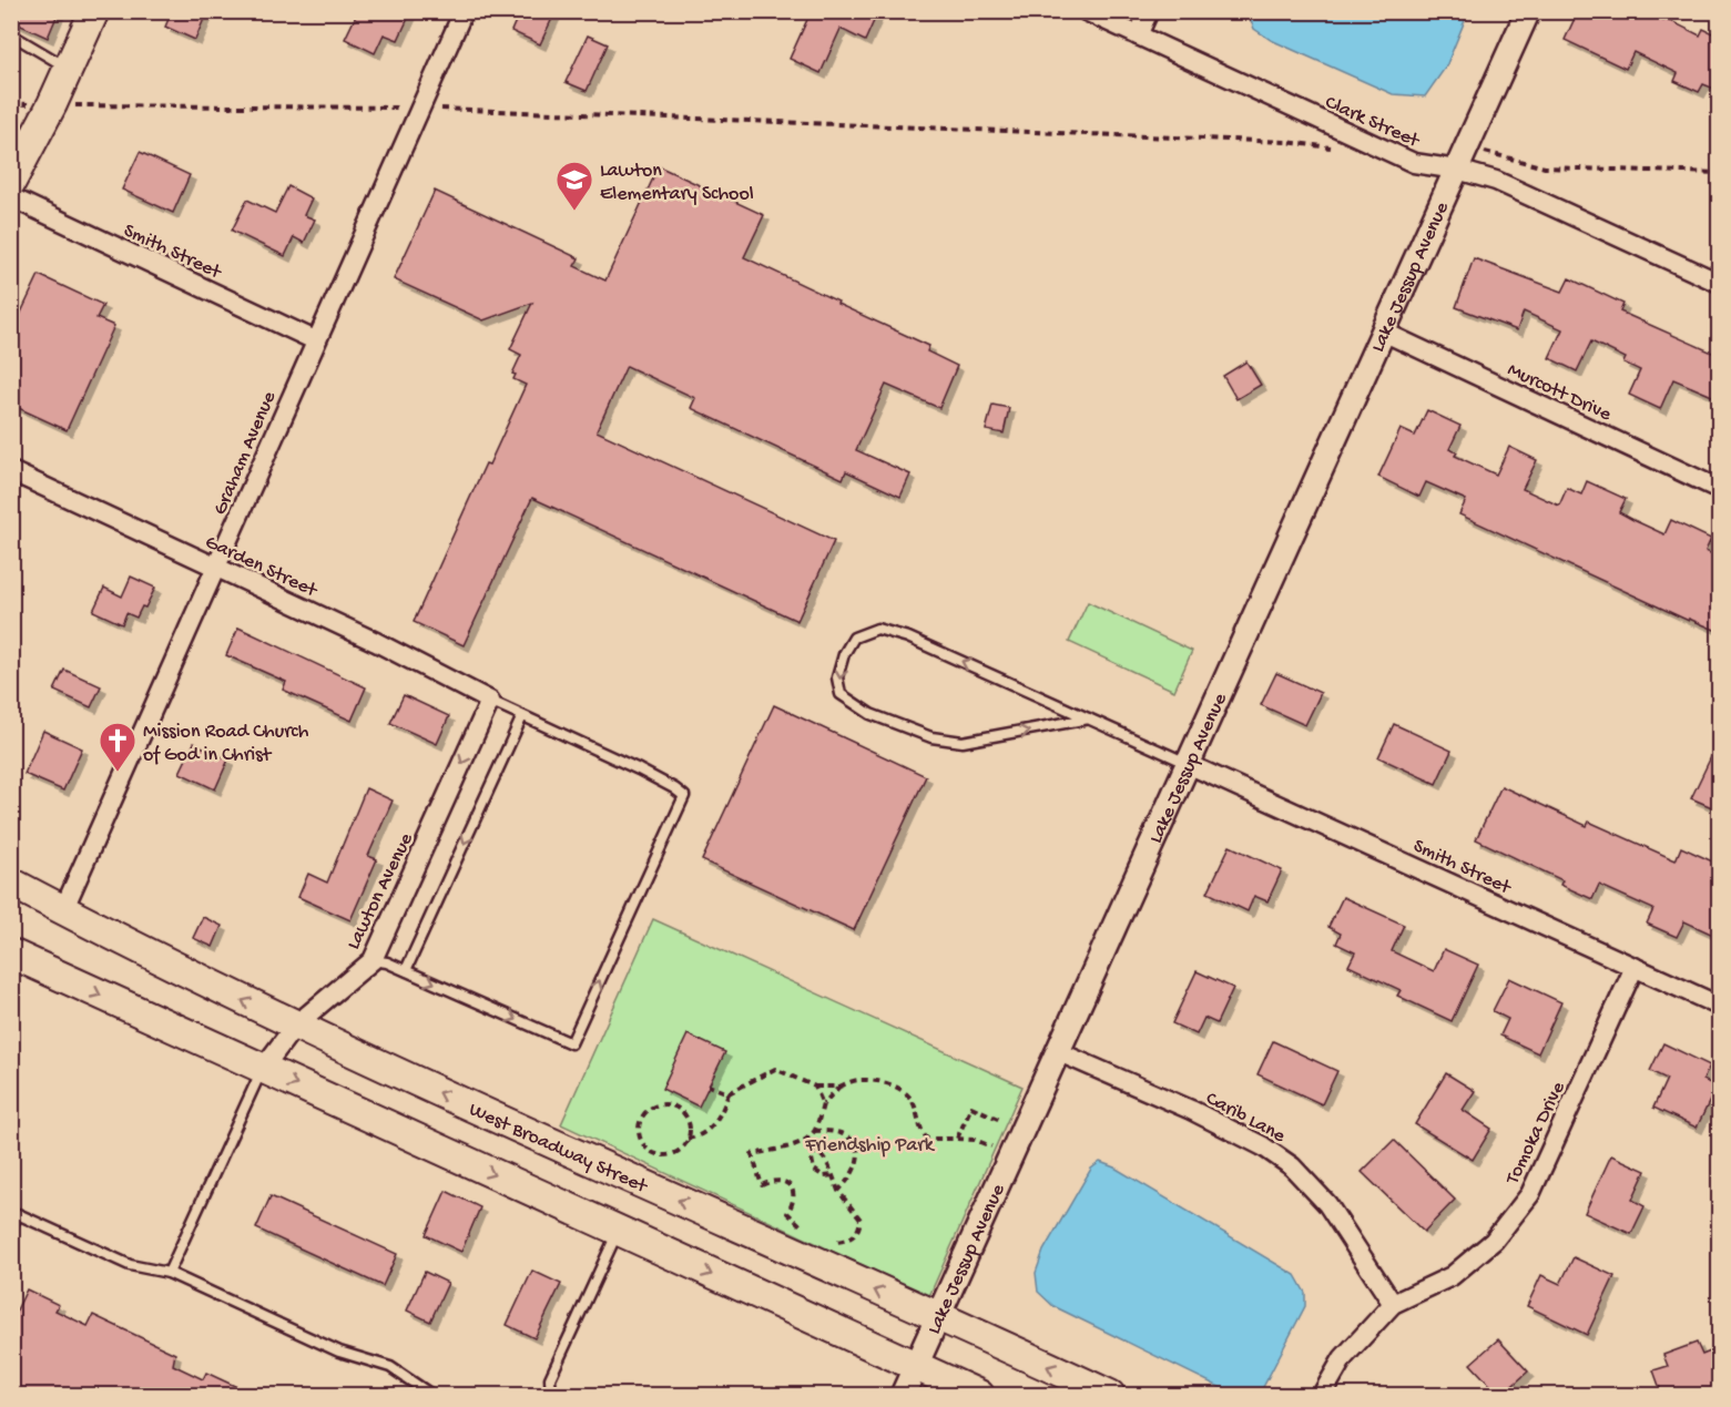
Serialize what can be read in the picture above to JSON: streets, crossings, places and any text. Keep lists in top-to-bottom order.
{
  "streets": {
    "main road": ["West Broadway Street"],
    "street": [
      "Clark Street",
      "Smith Street",
      "Lake Jessup Avenue",
      "Murcott Drive",
      "Graham Avenue",
      "Garden Street",
      "Lawton Avenue",
      "Carib Lane",
      "Tomoka Drive"
    ]
  },
  "crossings": [
    ["Clark Street", "Lake Jessup Avenue"],
    ["Smith Street", "Lake Jessup Avenue"],
    ["Smith Street", "Graham Avenue"],
    ["Smith Street", "Tomoka Drive"],
    ["Lake Jessup Avenue", "Murcott Drive"],
    ["Lake Jessup Avenue", "Carib Lane"],
    ["Lake Jessup Avenue", "West Broadway Street"],
    ["Graham Avenue", "Garden Street"],
    ["Graham Avenue", "West Broadway Street"],
    ["Garden Street", "Lawton Avenue"],
    ["Lawton Avenue", "West Broadway Street"],
    ["Carib Lane", "Tomoka Drive"]
  ],
  "one_way": ["Lawton Avenue"],
  "parks": ["Friendship Park"],
  "places": {
    "school or university": ["Lawton Elementary School"],
    "church": ["Mission Road Church of God in Christ"]
  }
}
